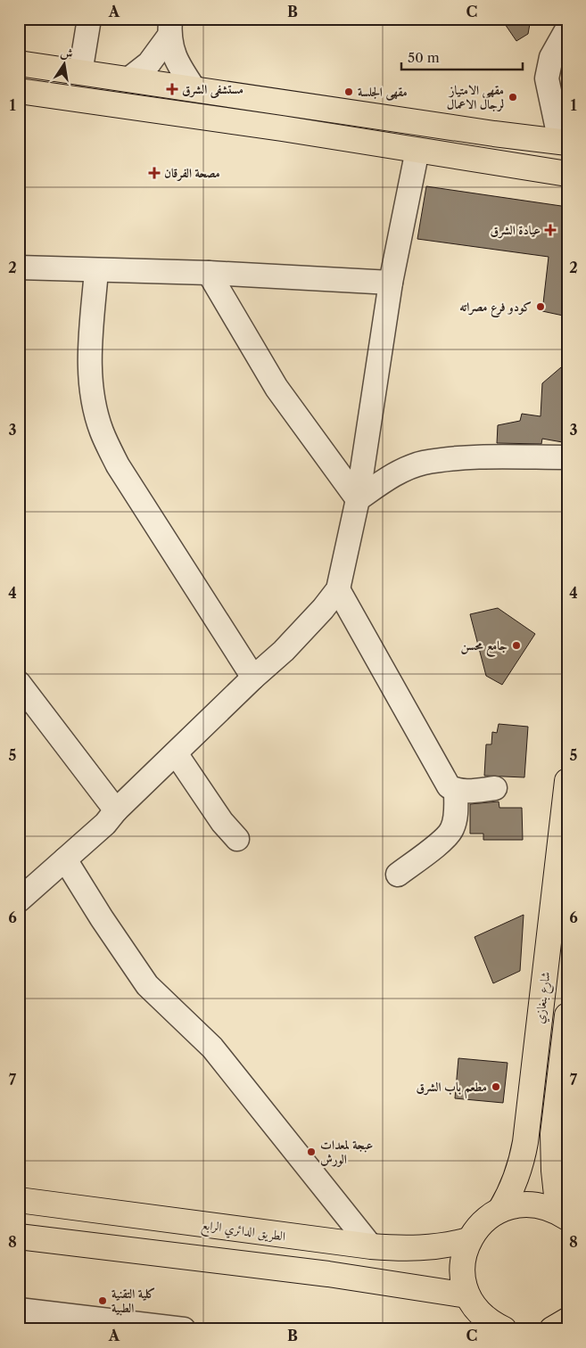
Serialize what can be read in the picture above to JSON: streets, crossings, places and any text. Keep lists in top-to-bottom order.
{
  "streets": {
    "main road": ["شارع بنغازي", "الطريق الدائري الرابع"]
  },
  "places": {
    "health": ["مستشفى الشرق", "مصحة الفرقان", "عيادة الشرق"],
    "other": [
      "مقهى الجلسة",
      "مقهى الامتياز لرجال الاعمال",
      "كودو فرع مصراته",
      "جامع محسن",
      "مطعم باب الشرق",
      "عبجة لمعدات الورش",
      "كلية التقنية الطبية"
    ]
  },
  "scale_bar": "50 m",
  "north": "top",
  "grid": {
    "columns": ["A", "B", "C"],
    "rows": [
      "1",
      "2",
      "3",
      "4",
      "5",
      "6",
      "7",
      "8"
    ]
  }
}
